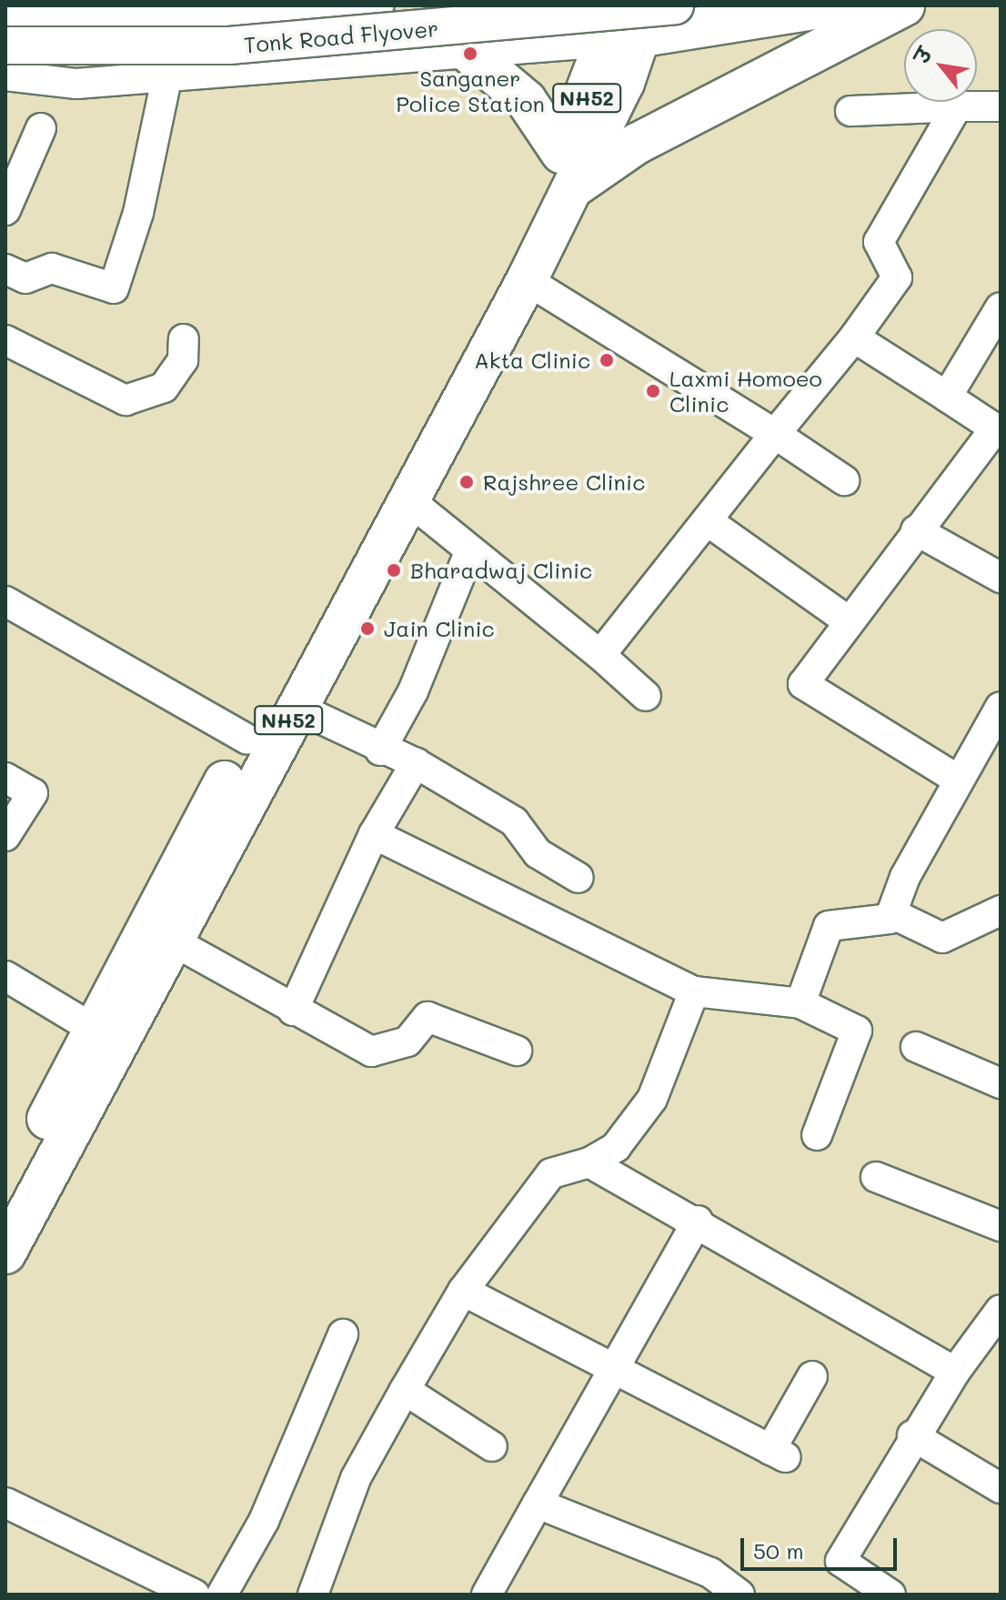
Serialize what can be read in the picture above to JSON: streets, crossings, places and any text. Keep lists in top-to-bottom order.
{
  "streets": {
    "highway": ["NH52"],
    "main road": ["Tonk Road Flyover"]
  },
  "places": [
    "Sanganer Police Station",
    "Akta Clinic",
    "Laxmi Homoeo Clinic",
    "Rajshree Clinic",
    "Bharadwaj Clinic",
    "Jain Clinic"
  ],
  "scale_bar": "50 m",
  "north": "top left"
}
